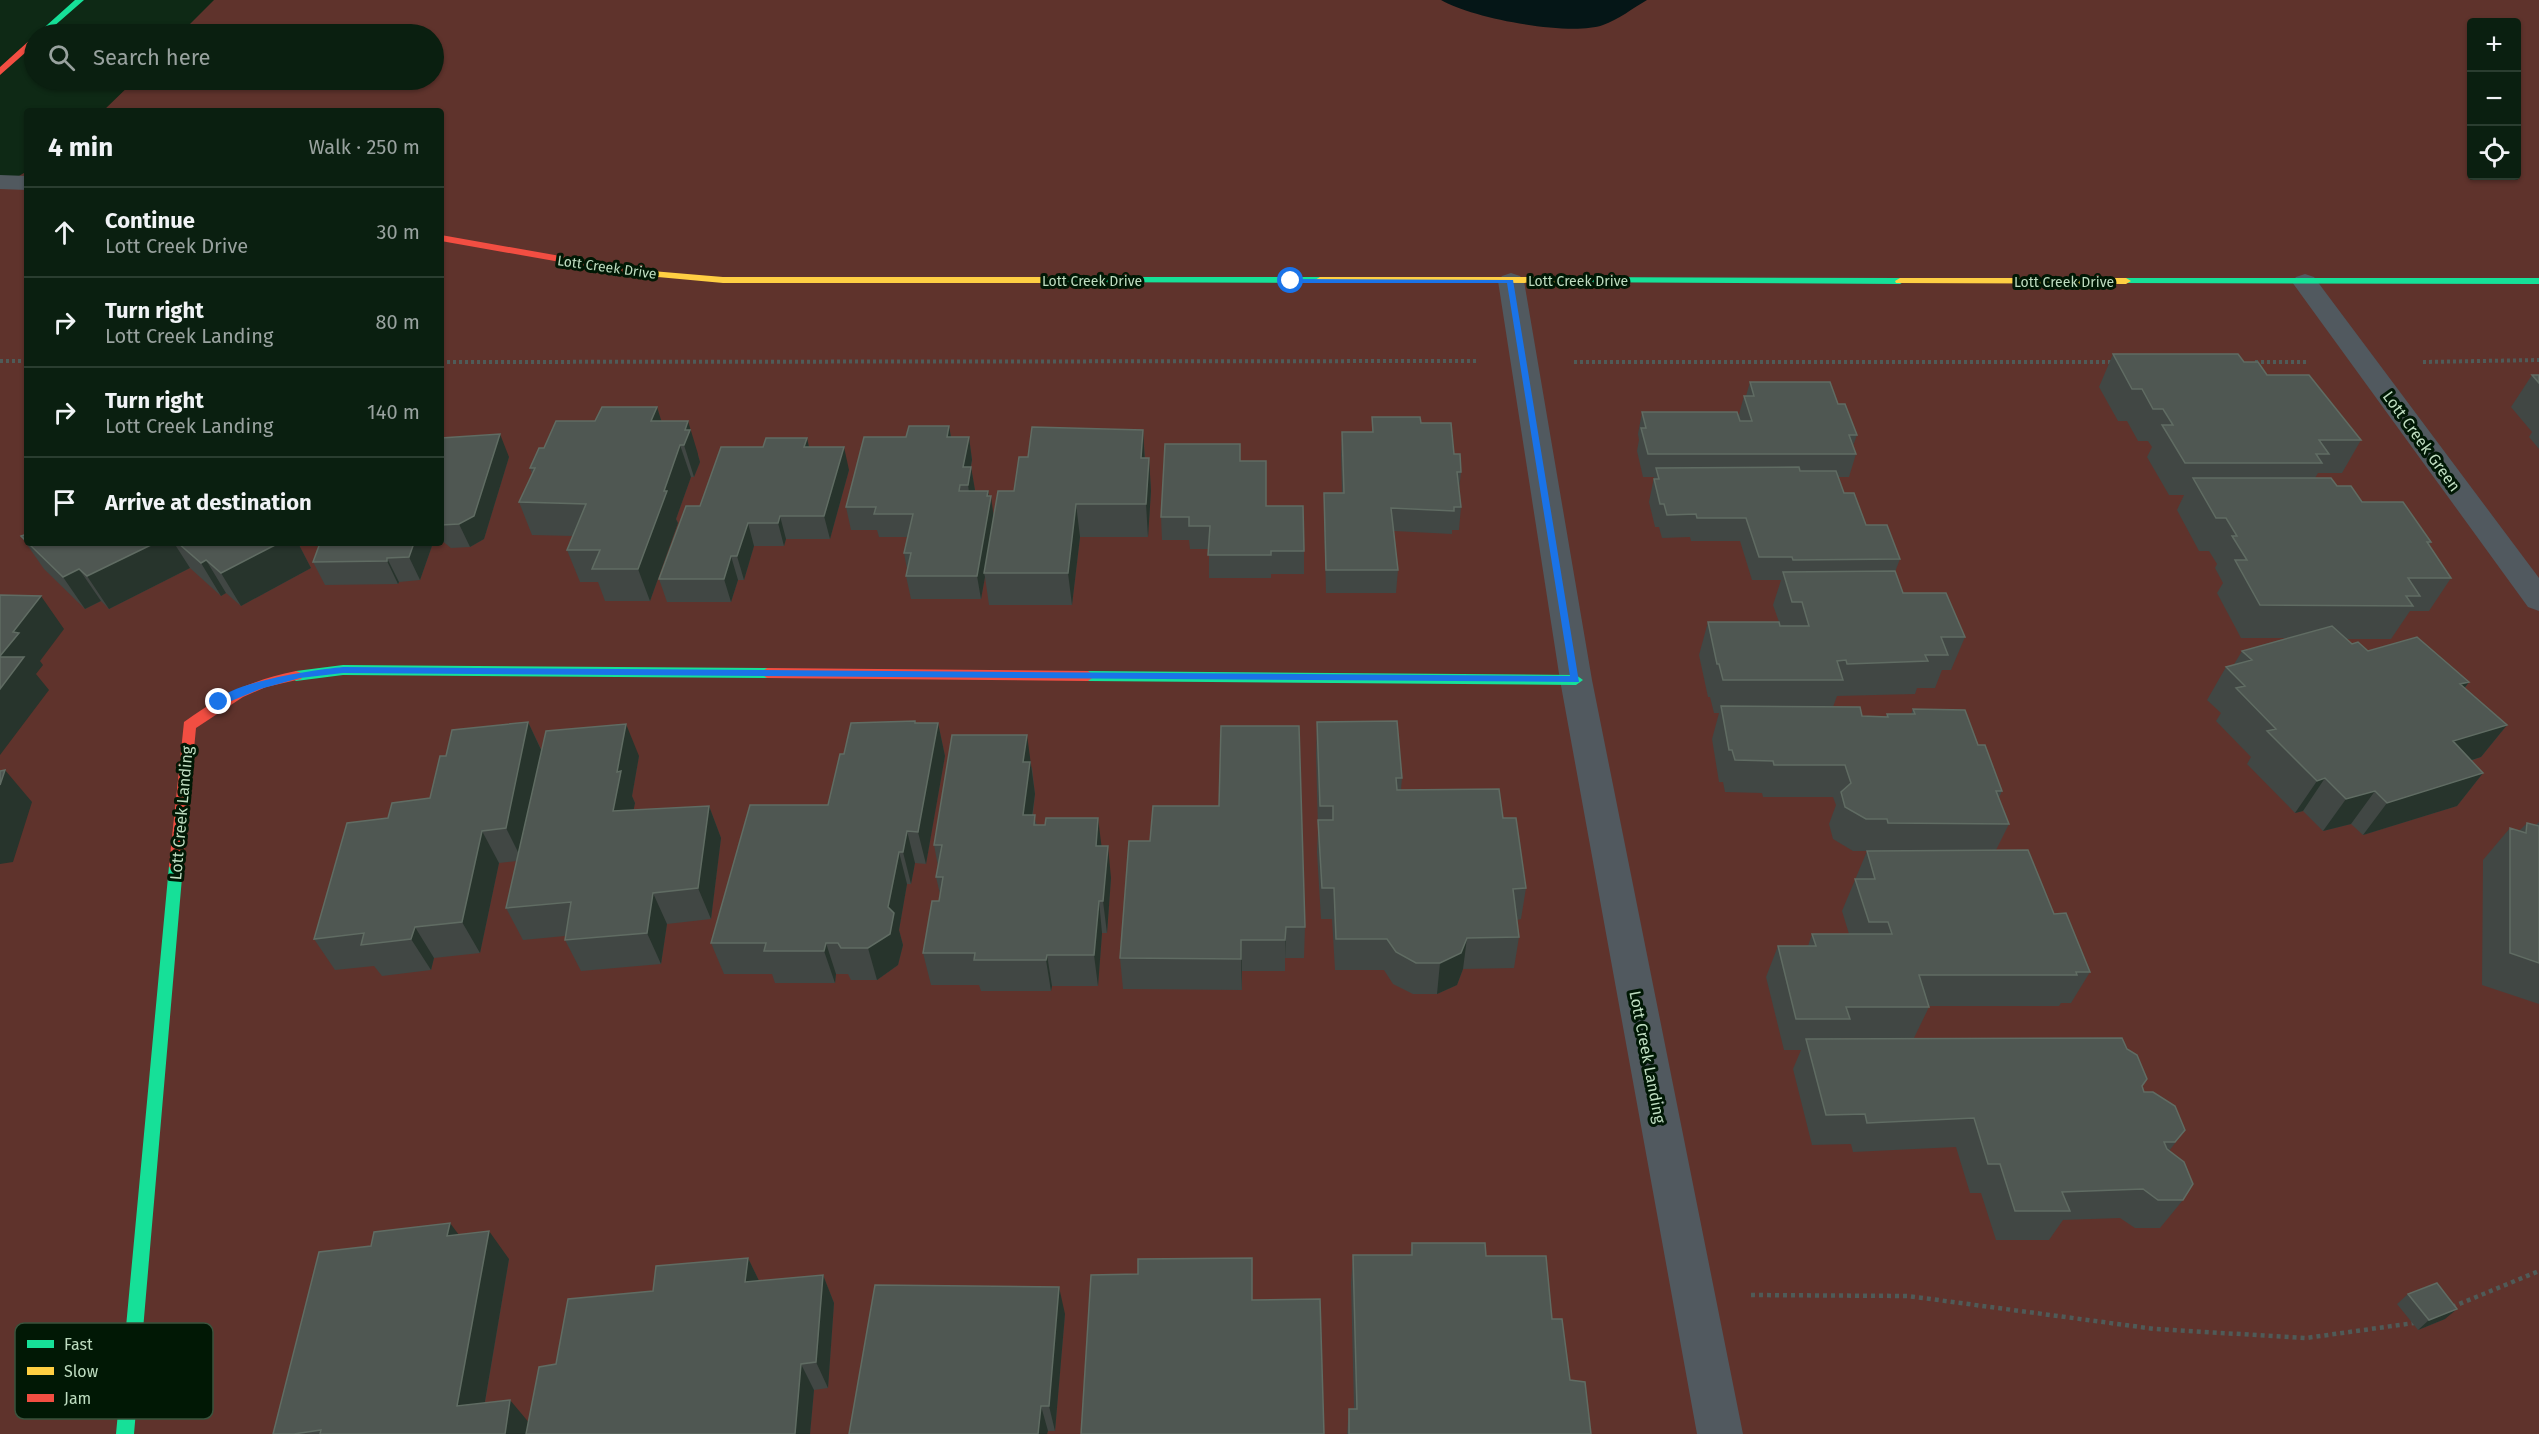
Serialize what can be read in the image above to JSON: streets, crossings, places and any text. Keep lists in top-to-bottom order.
{
  "streets": {
    "street": ["Lott Creek Drive", "Lott Creek Green", "Lott Creek Landing"]
  },
  "crossings": [
    ["Lott Creek Drive", "Lott Creek Green"],
    ["Lott Creek Drive", "Lott Creek Landing"]
  ],
  "legend": ["Fast", "Slow", "Jam"],
  "page": {
    "map_buttons": ["+", "−"],
    "search": "Search here",
    "heading": ["4 min", "Walk · 250 m"],
    "list": [
      ["Continue", "Lott Creek Drive", "30 m"],
      ["Turn right", "Lott Creek Landing", "80 m"],
      ["Turn right", "Lott Creek Landing", "140 m"],
      "Arrive at destination"
    ]
  }
}
